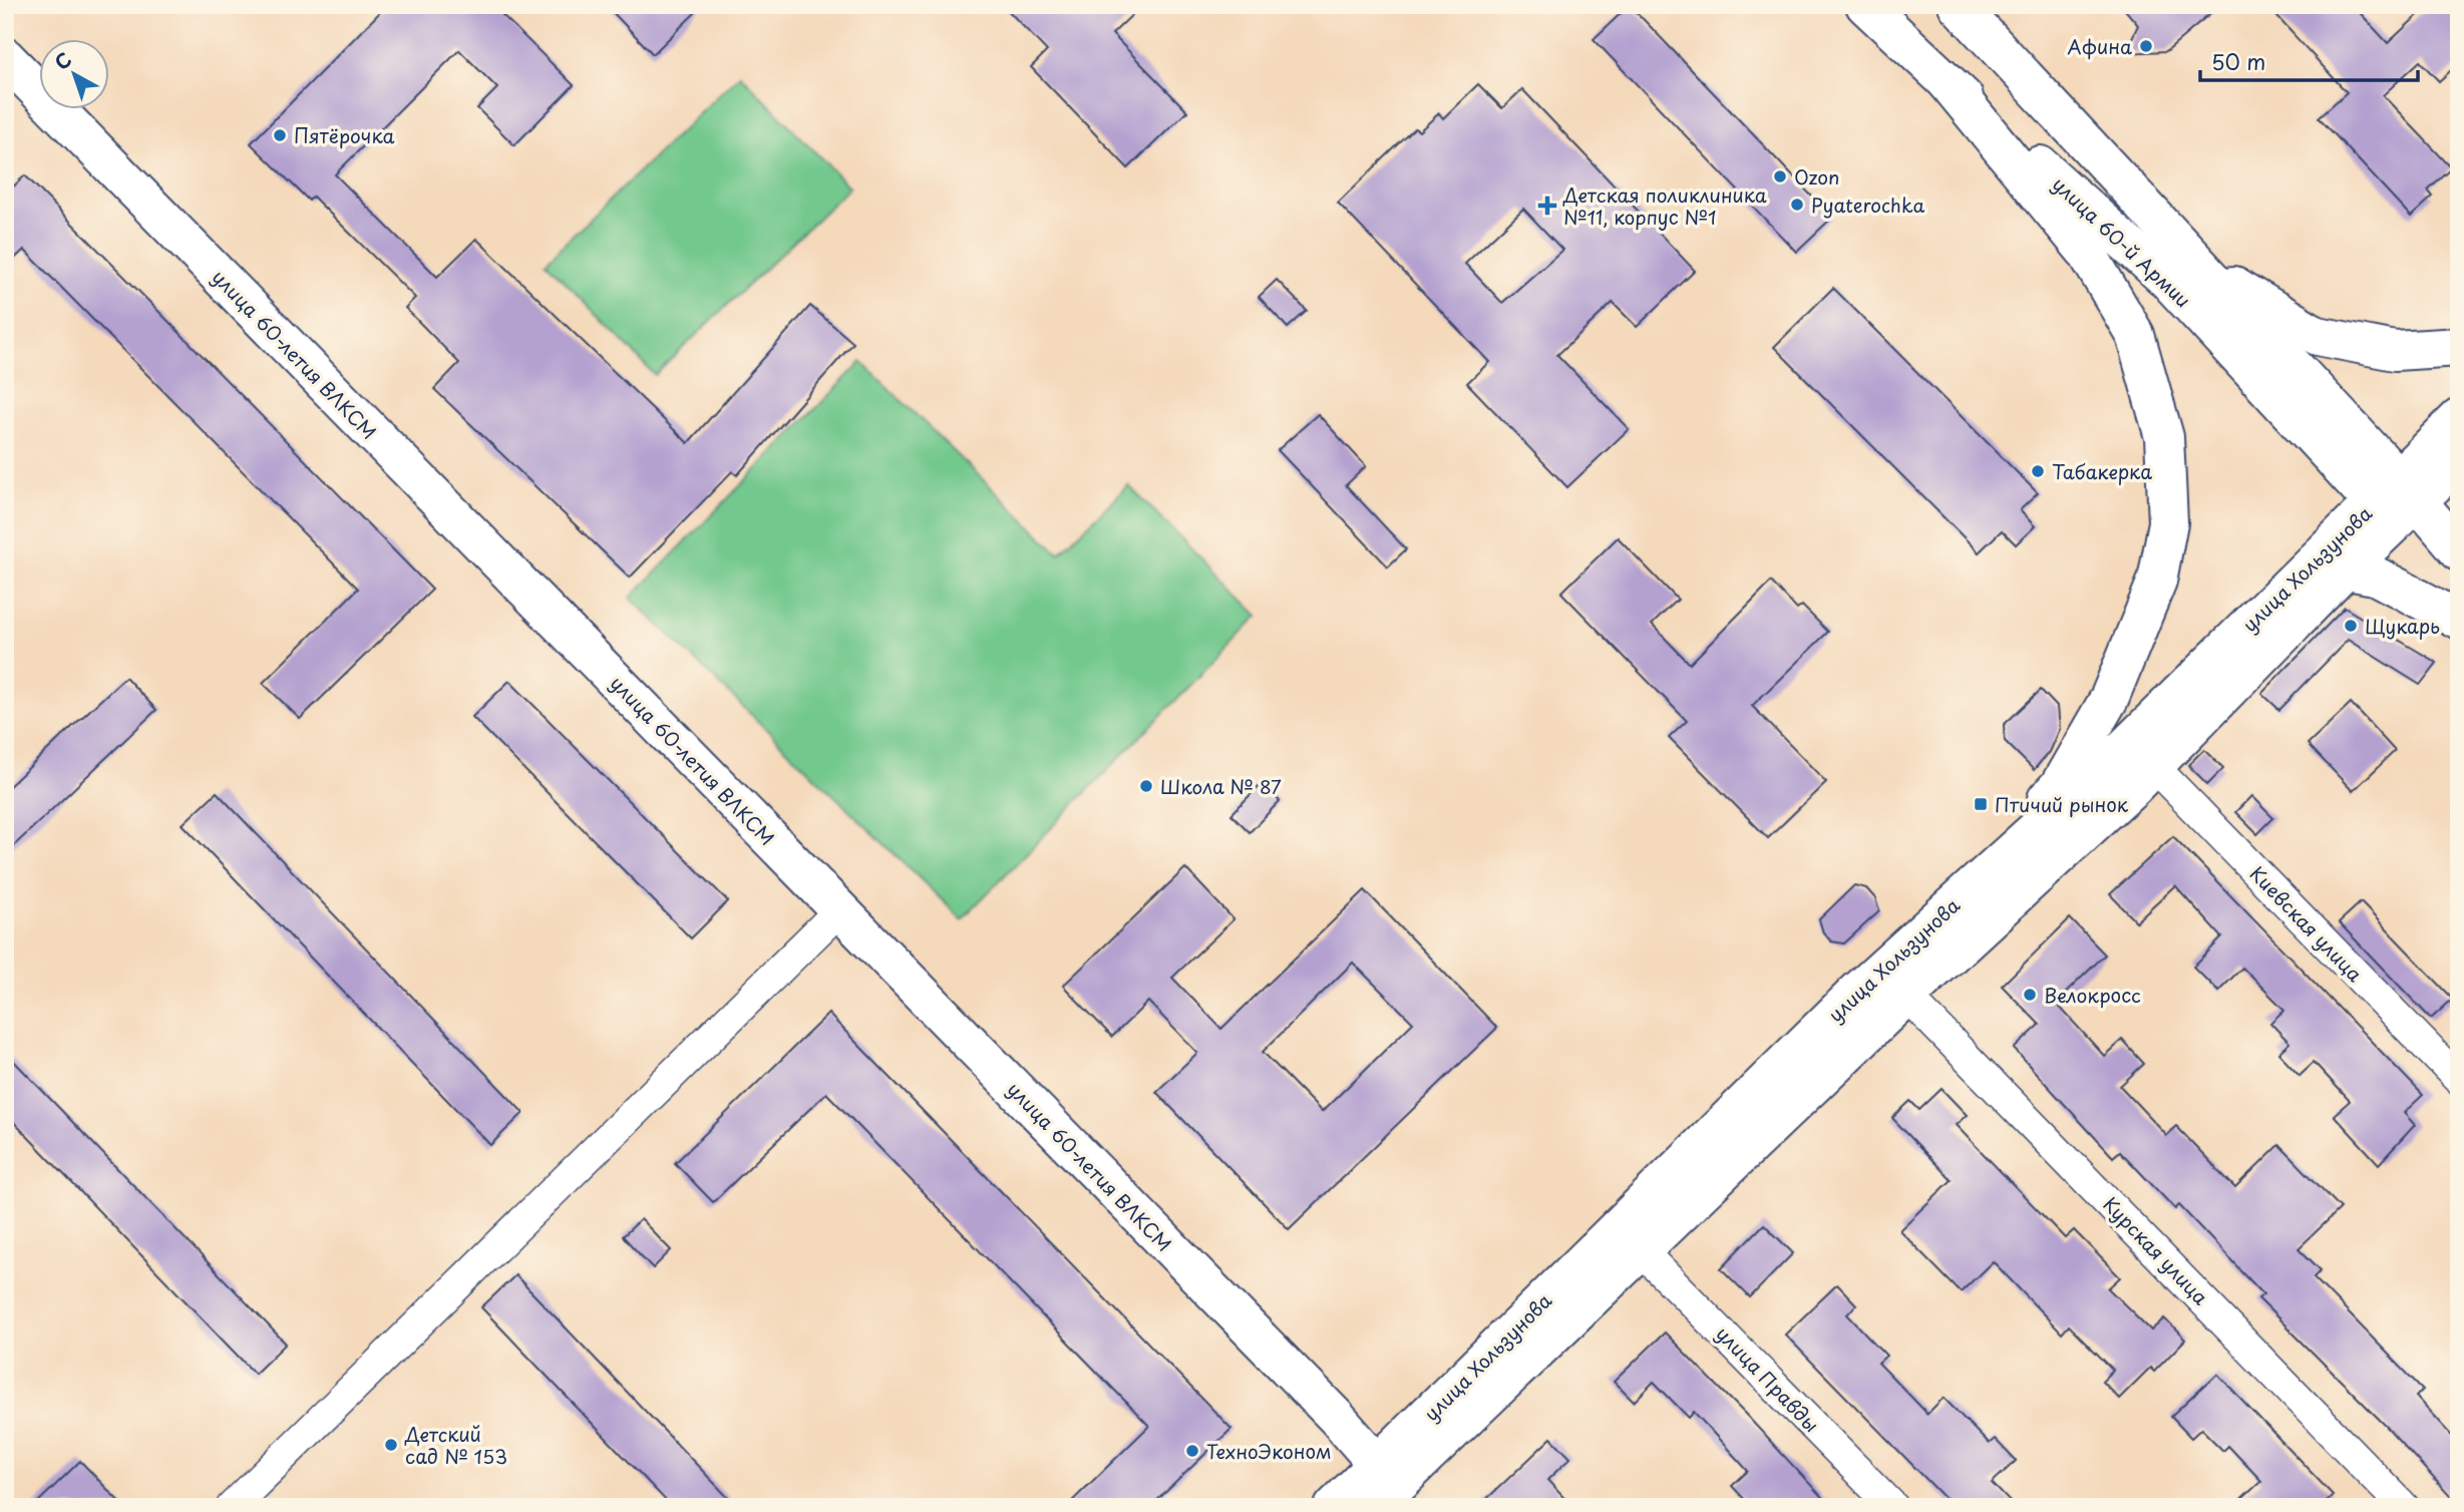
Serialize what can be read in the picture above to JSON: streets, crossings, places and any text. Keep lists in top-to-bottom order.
{
  "streets": {
    "main road": ["улица 60-й Армии", "улица 60-летия ВЛКСМ", "улица Хользунова"],
    "street": ["Киевская улица", "Курская улица", "улица Правды"]
  },
  "crossings": [
    ["улица 60-й Армии", "улица Хользунова"],
    ["улица 60-летия ВЛКСМ", "улица Хользунова"],
    ["улица Хользунова", "Киевская улица"],
    ["улица Хользунова", "Курская улица"],
    ["улица Хользунова", "улица Правды"]
  ],
  "places": {
    "other": [
      "Афина",
      "Пятёрочка",
      "Ozon",
      "Pyaterochka",
      "Табакерка",
      "Щукарь",
      "Школа № 87",
      "Велокросс",
      "Детский сад № 153",
      "ТехноЭконом"
    ],
    "health": ["Детская поликлиника №11, корпус №1"],
    "transit": ["Птичий рынок"]
  },
  "scale_bar": "50 m",
  "north": "top left"
}
